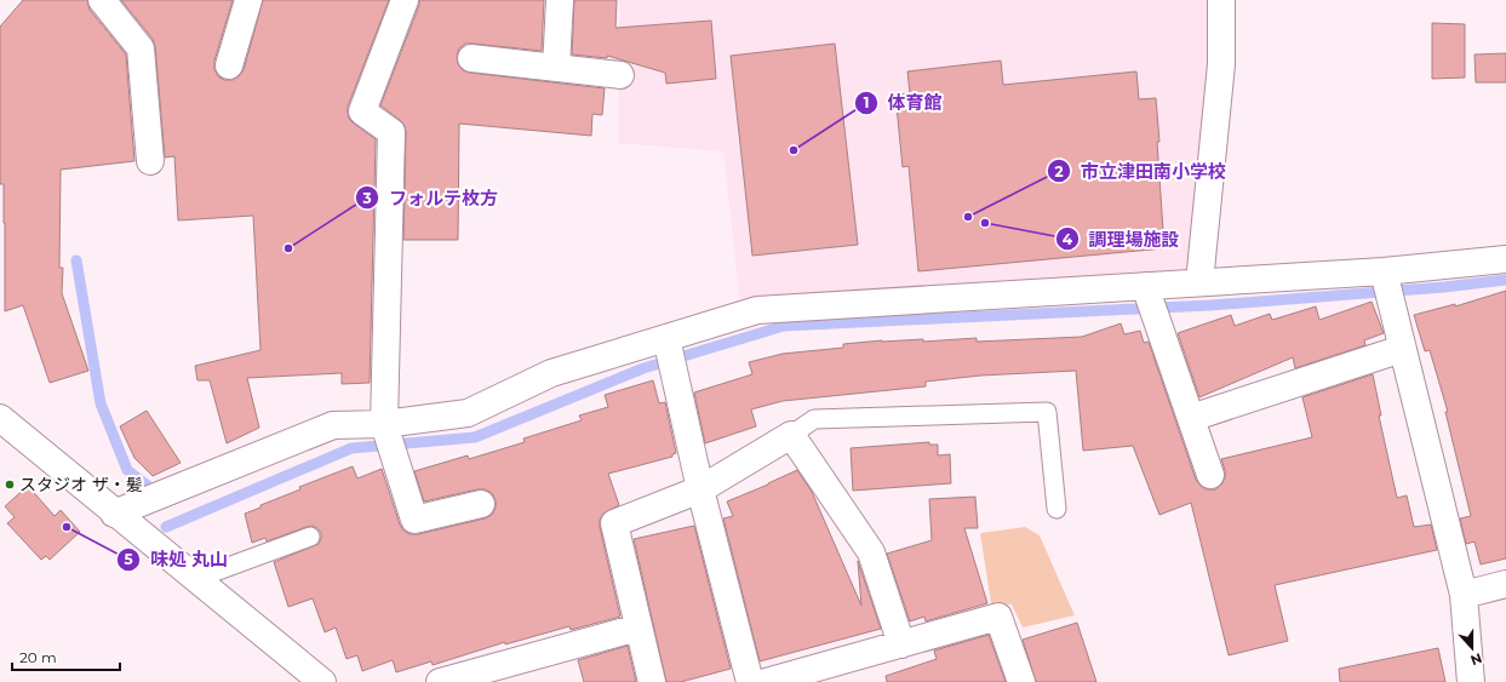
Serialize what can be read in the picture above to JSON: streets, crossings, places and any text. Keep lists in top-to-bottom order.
{
  "places": [
    "体育館",
    "市立津田南小学校",
    "調理場施設",
    "フォルテ枚方",
    "スタジオ ザ・髪",
    "味処 丸山"
  ],
  "scale_bar": "20 m",
  "north": "bottom"
}
